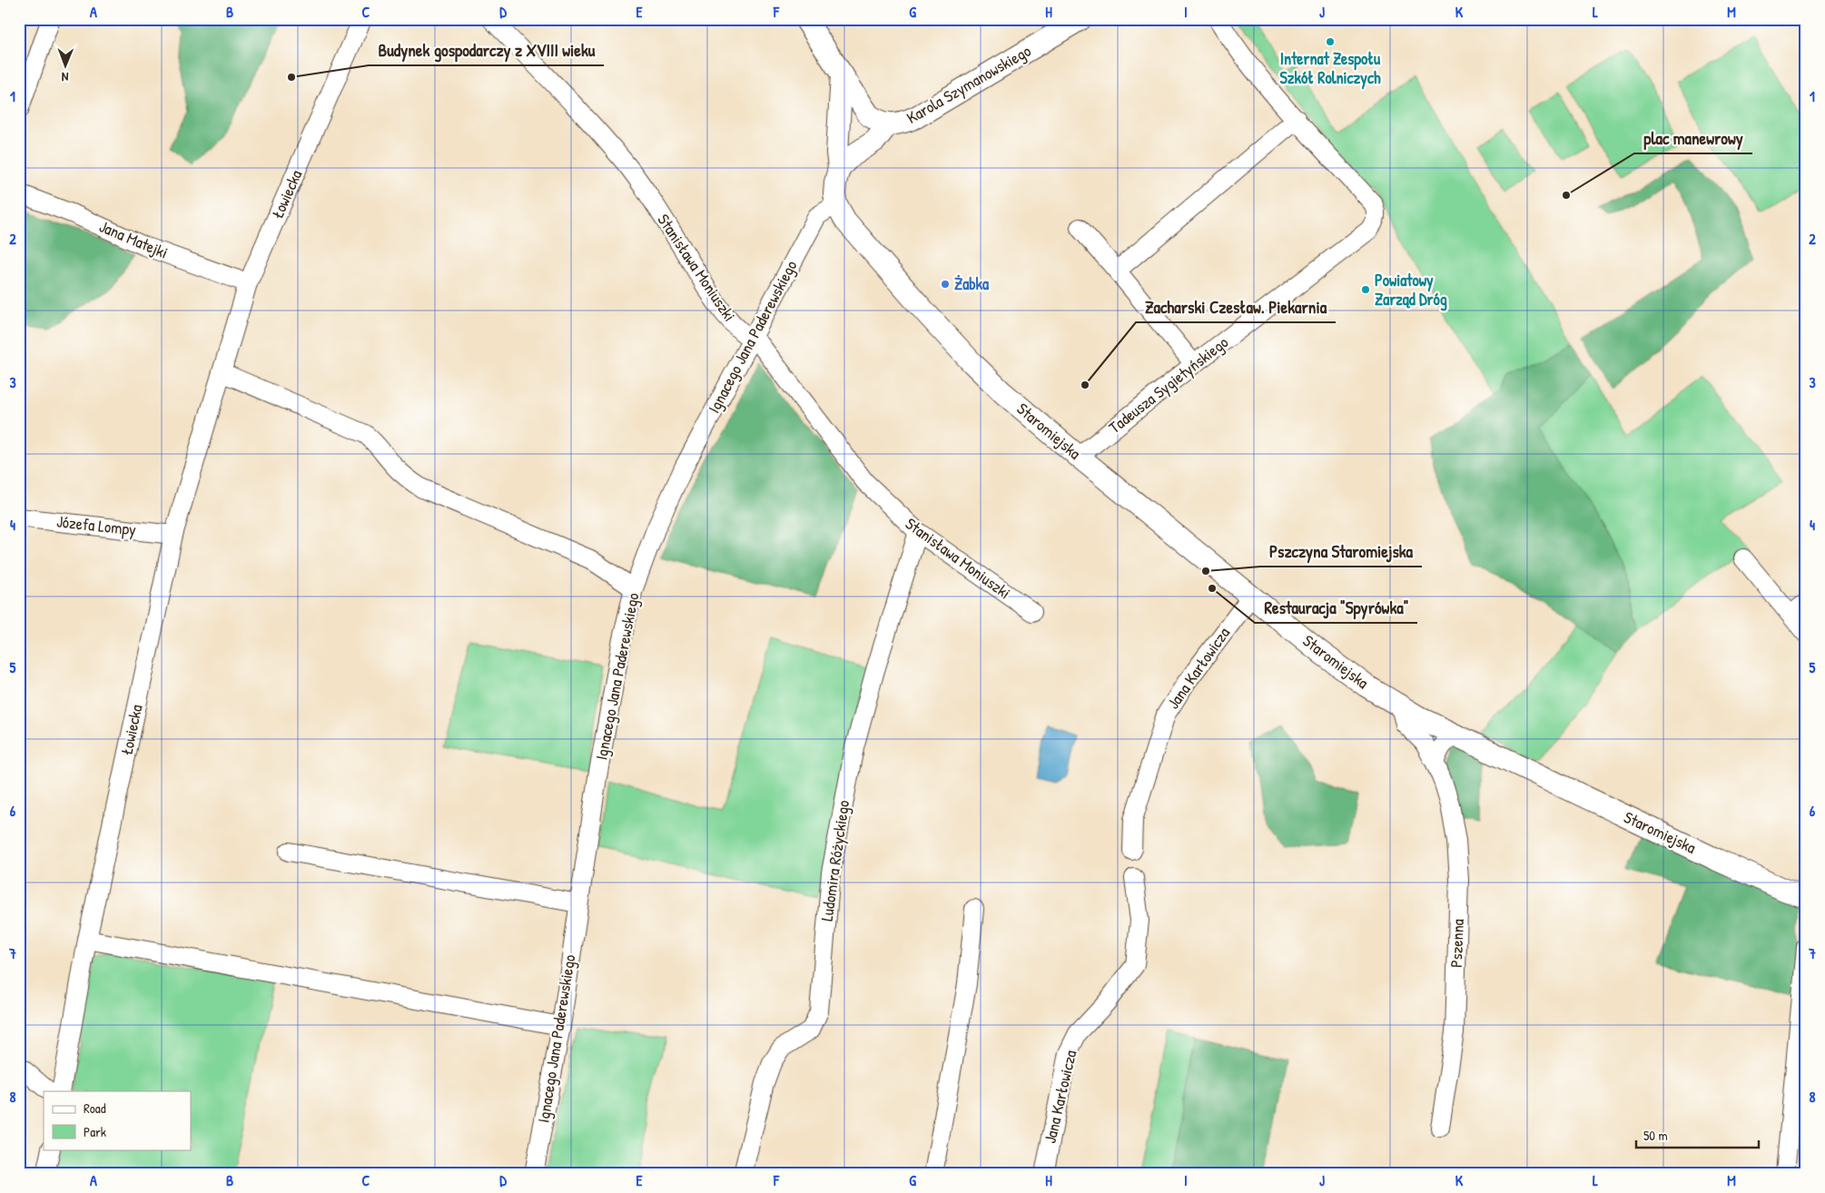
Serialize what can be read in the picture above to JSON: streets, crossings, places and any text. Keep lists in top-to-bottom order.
{
  "streets": {
    "street": [
      "Karola Szymanowskiego",
      "Łowiecka",
      "Jana Matejki",
      "Stanisława Moniuszki",
      "Ignacego Jana Paderewskiego",
      "Tadeusza Sygietyńskiego",
      "Staromiejska",
      "Józefa Lompy",
      "Jana Karłowicza",
      "Ludomira Różyckiego",
      "Pszenna"
    ]
  },
  "crossings": [
    ["Karola Szymanowskiego", "Staromiejska"],
    ["Łowiecka", "Jana Matejki"],
    ["Łowiecka", "Józefa Lompy"],
    ["Stanisława Moniuszki", "Ignacego Jana Paderewskiego"],
    ["Stanisława Moniuszki", "Ludomira Różyckiego"],
    ["Ignacego Jana Paderewskiego", "Staromiejska"],
    ["Tadeusza Sygietyńskiego", "Staromiejska"],
    ["Staromiejska", "Jana Karłowicza"],
    ["Staromiejska", "Pszenna"]
  ],
  "places": [
    "Internat Zespołu Szkół Rolniczych",
    "Budynek gospodarczy z XVIII wieku",
    "plac manewrowy",
    "Żabka",
    "Powiatowy Zarząd Dróg",
    "Zacharski Czesław. Piekarnia",
    "Pszczyna Staromiejska",
    "Restauracja \"Spyrówka\""
  ],
  "legend": ["Road", "Park"],
  "scale_bar": "50 m",
  "north": "bottom",
  "grid": {
    "columns": [
      "A",
      "B",
      "C",
      "D",
      "E",
      "F",
      "G",
      "H",
      "I",
      "J",
      "K",
      "L",
      "M"
    ],
    "rows": [
      "1",
      "2",
      "3",
      "4",
      "5",
      "6",
      "7",
      "8"
    ]
  }
}
